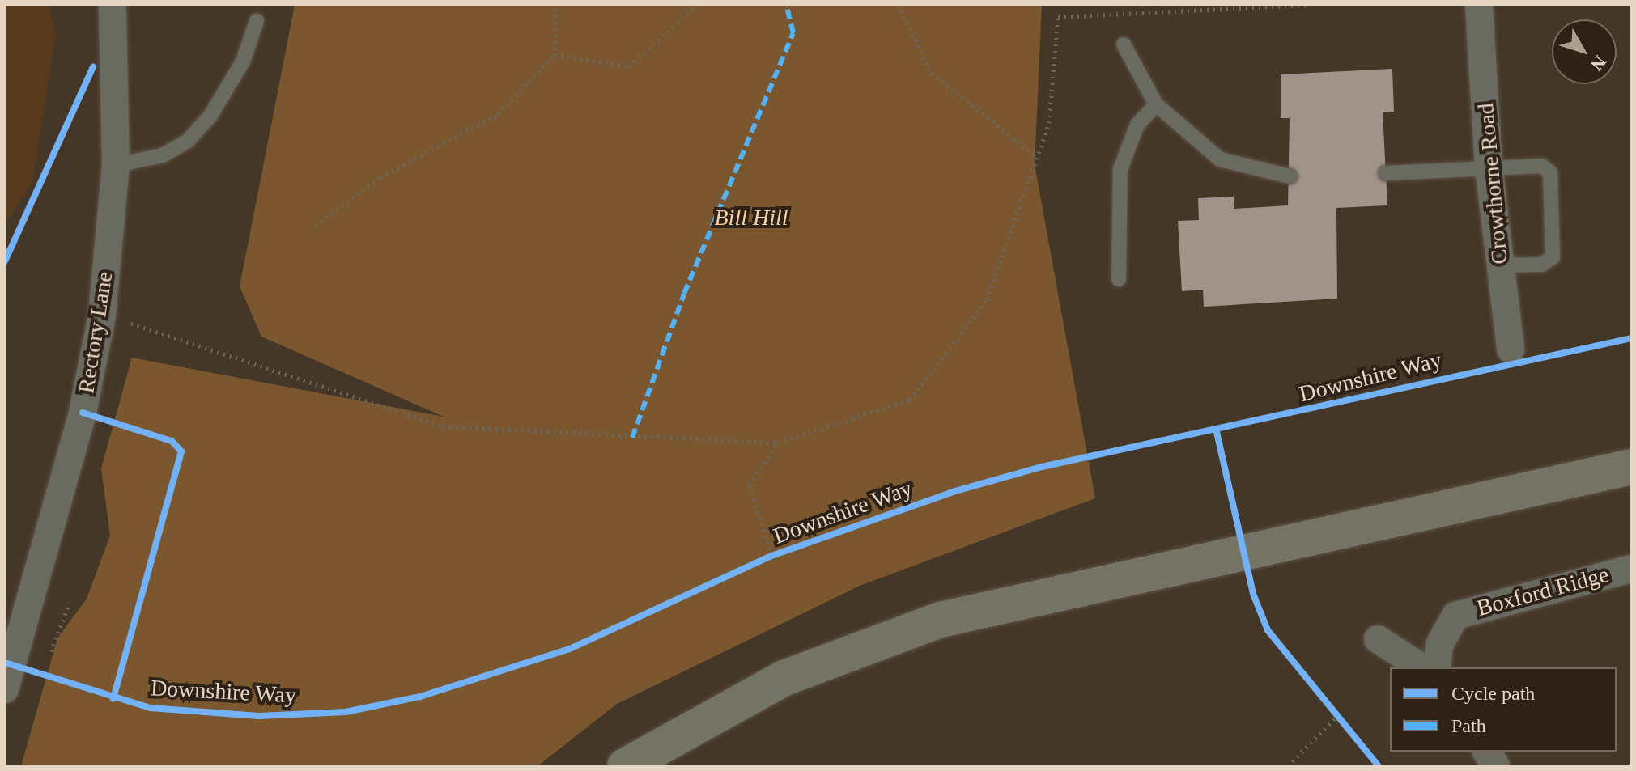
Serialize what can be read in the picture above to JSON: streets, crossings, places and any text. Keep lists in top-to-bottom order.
{
  "streets": {
    "street": ["Crowthorne Road", "Rectory Lane", "Boxford Ridge"],
    "cycle path": ["Downshire Way"]
  },
  "parks": ["Bill Hill"],
  "legend": ["Cycle path", "Path"],
  "north": "bottom right"
}
